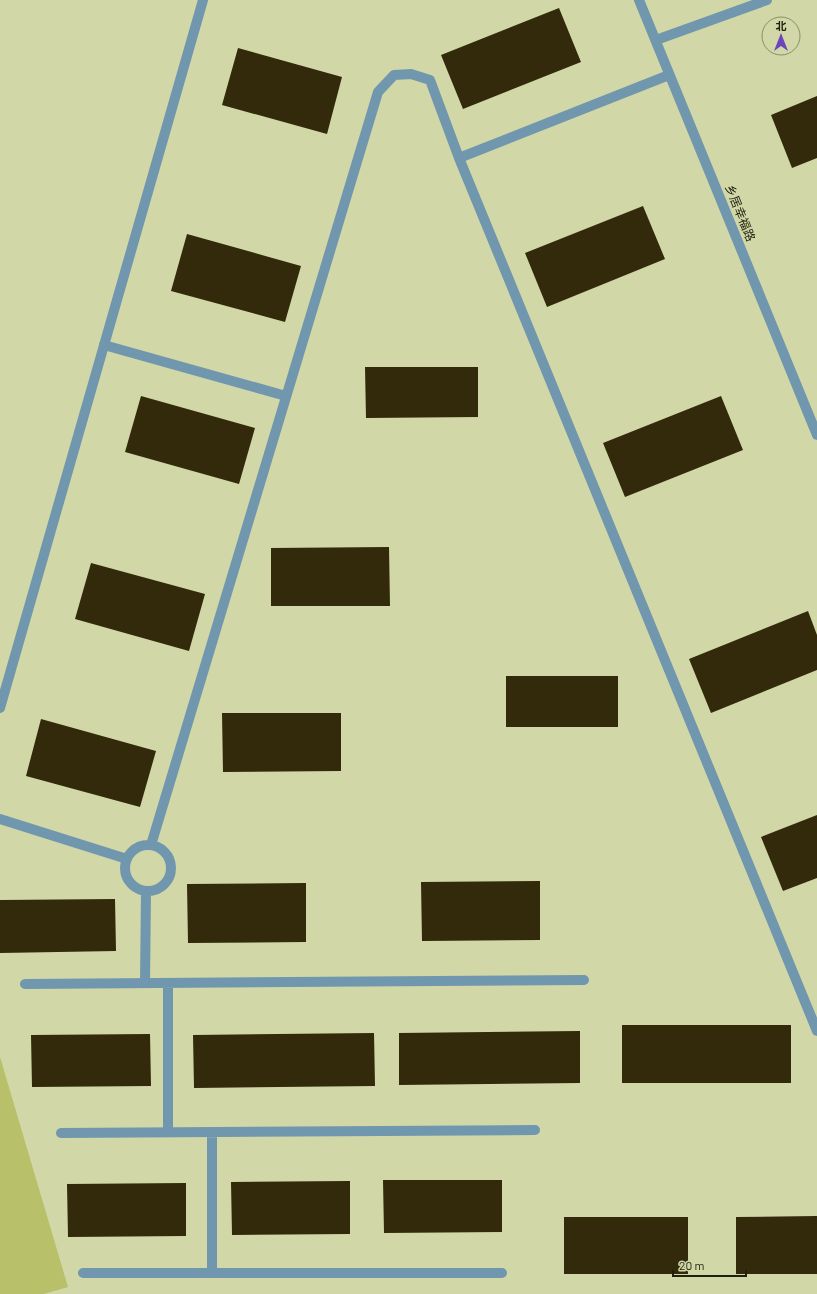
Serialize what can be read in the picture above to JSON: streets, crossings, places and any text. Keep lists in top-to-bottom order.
{
  "streets": {
    "street": ["乡居幸福路"]
  },
  "scale_bar": "20 m",
  "north": "top"
}
